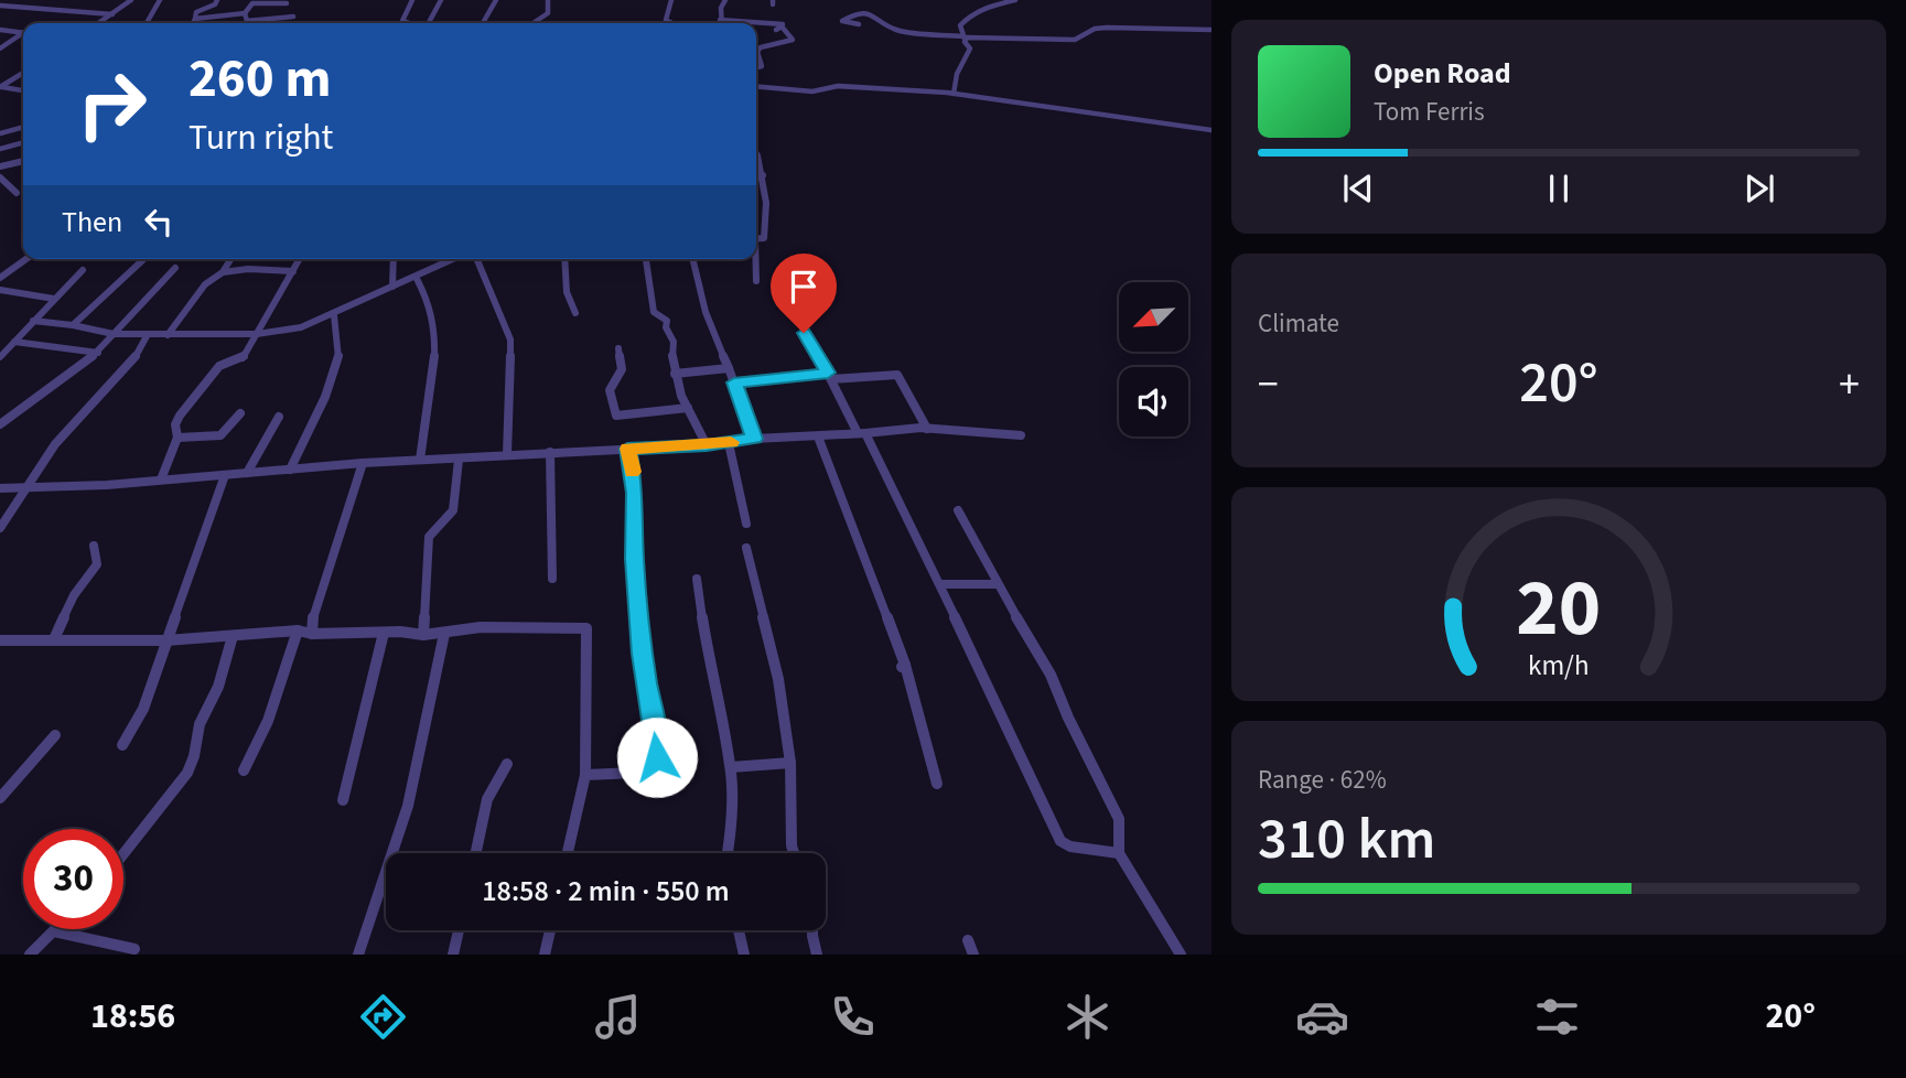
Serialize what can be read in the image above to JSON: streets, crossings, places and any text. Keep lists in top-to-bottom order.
{
  "north": "bottom left",
  "page": {
    "turn": ["260 m", "Turn right"],
    "song": ["Open Road", "Tom Ferris"],
    "then": "Then",
    "tile": [
      "Climate",
      ["Range · 62%", "310 km"]
    ],
    "heat": ["−", "20°", "+"],
    "limit": "30",
    "trip": "18:58 · 2 min · 550 m",
    "tabs": ["18:56", "20°"],
    "gauge": ["20", "km/h"]
  }
}
